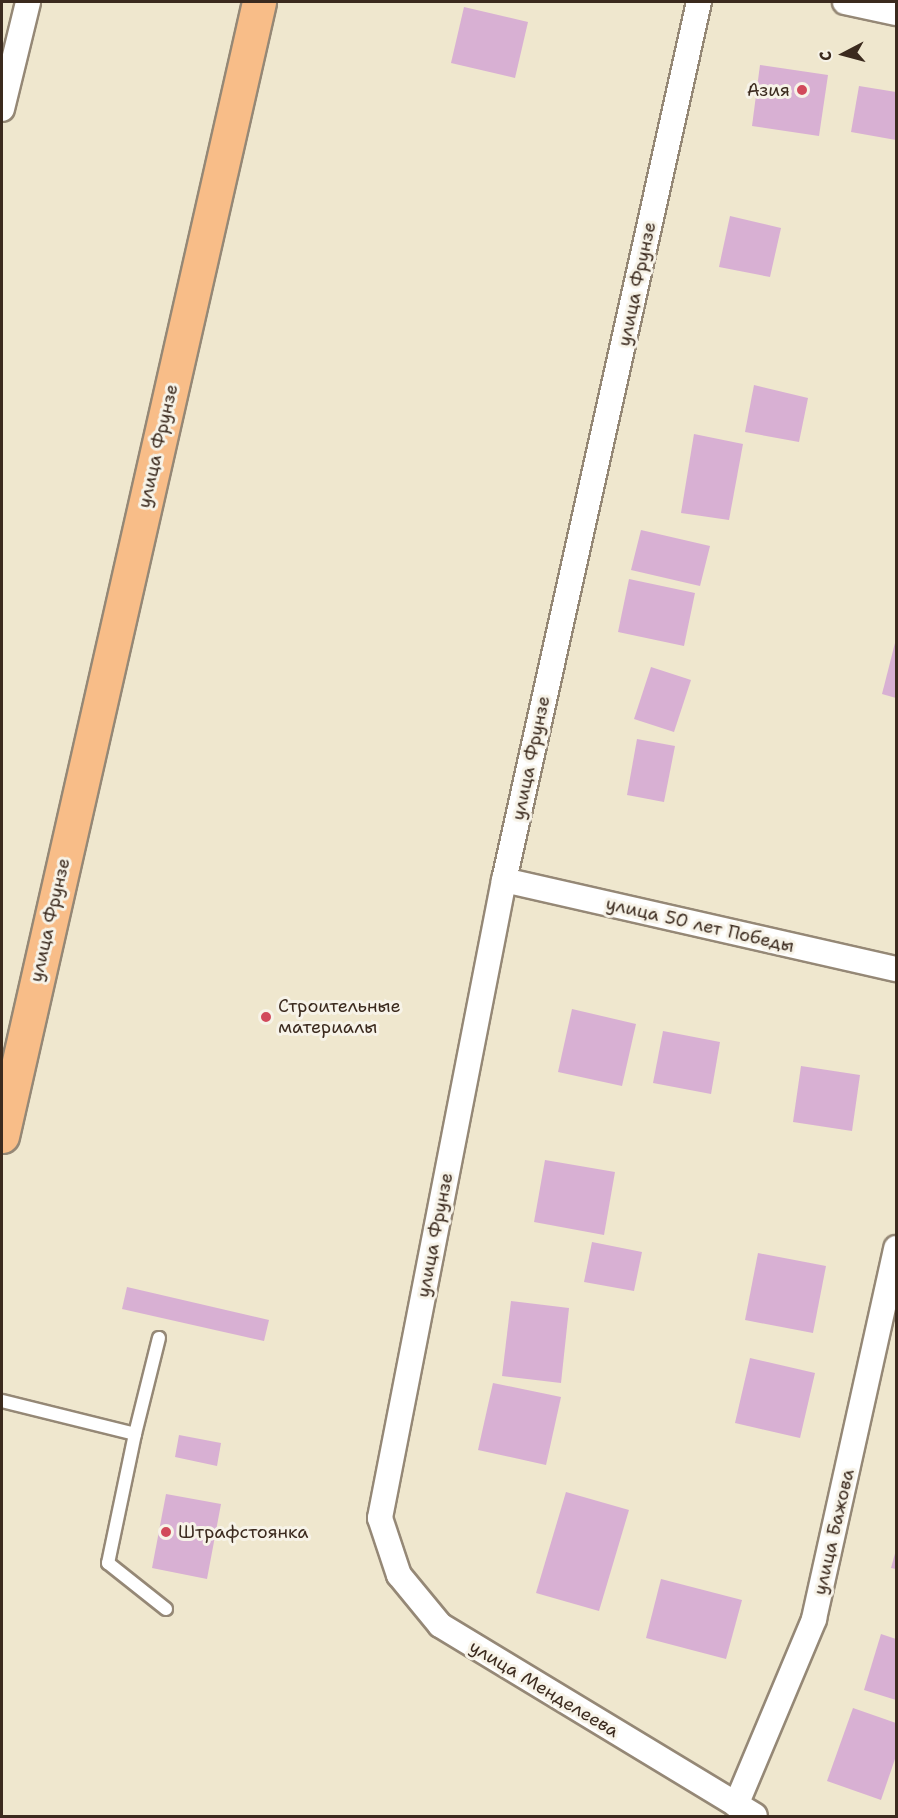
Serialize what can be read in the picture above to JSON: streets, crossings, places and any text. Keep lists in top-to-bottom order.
{
  "streets": {
    "main road": ["улица Фрунзе"],
    "street": ["улица 50 лет Победы", "улица Бажова", "улица Менделеева"]
  },
  "crossings": [
    ["улица Фрунзе", "улица 50 лет Победы"],
    ["улица Фрунзе", "улица Менделеева"],
    ["улица Бажова", "улица Менделеева"]
  ],
  "places": ["Азия", "Строительные материалы", "Штрафстоянка"],
  "north": "left"
}
